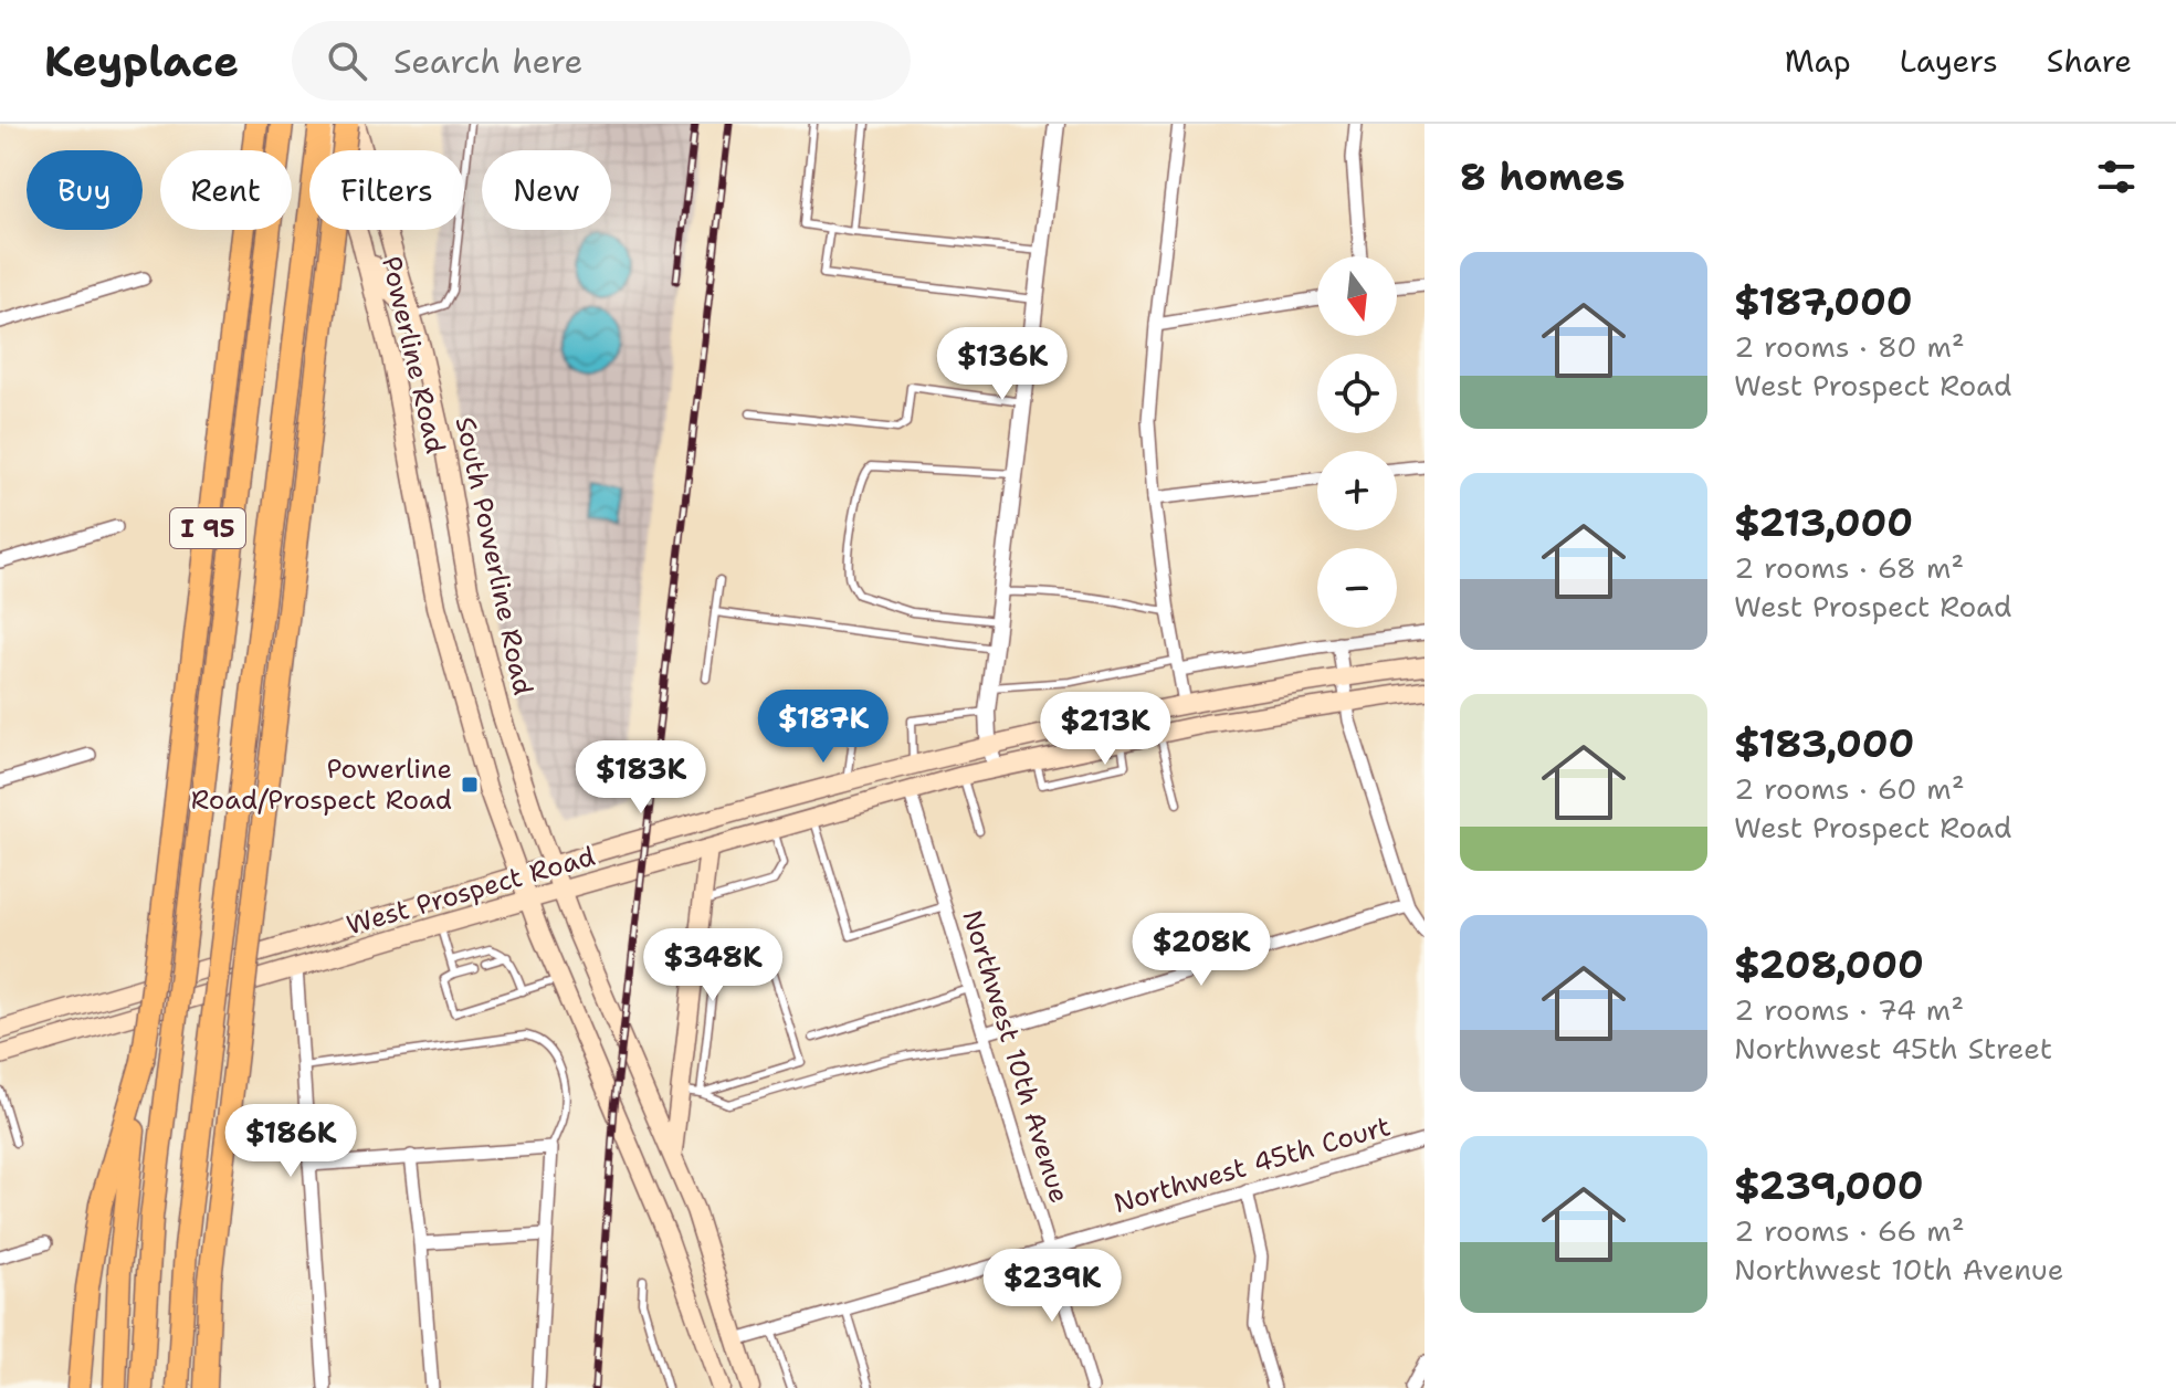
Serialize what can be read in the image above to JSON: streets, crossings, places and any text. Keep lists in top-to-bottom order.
{
  "streets": {
    "highway": ["I 95"],
    "main road": ["Powerline Road", "South Powerline Road", "West Prospect Road"],
    "street": ["Northwest 10th Avenue", "Northwest 45th Court"]
  },
  "crossings": [
    ["Powerline Road", "West Prospect Road"],
    ["South Powerline Road", "West Prospect Road"],
    ["South Powerline Road", "Northwest 45th Court"],
    ["West Prospect Road", "Northwest 10th Avenue"],
    ["Northwest 10th Avenue", "Northwest 45th Court"]
  ],
  "places": {
    "transit": ["Powerline Road/Prospect Road"]
  },
  "north": "bottom",
  "page": {
    "header": "Keyplace",
    "search": "Search here",
    "nav": ["Map", "Layers", "Share"],
    "heading": "8 homes",
    "chip": [
      "Buy",
      "Rent",
      "Filters",
      "New"
    ],
    "list": [
      {
        "name": "$187,000",
        "note": "2 rooms · 80 m² · West Prospect Road"
      },
      {
        "name": "$213,000",
        "note": "2 rooms · 68 m² · West Prospect Road"
      },
      {
        "name": "$183,000",
        "note": "2 rooms · 60 m² · West Prospect Road"
      },
      {
        "name": "$208,000",
        "note": "2 rooms · 74 m² · Northwest 45th Street"
      },
      {
        "name": "$239,000",
        "note": "2 rooms · 66 m² · Northwest 10th Avenue"
      }
    ],
    "map_buttons": ["+", "−"],
    "price": [
      "$136K",
      "$187K",
      "$213K",
      "$183K",
      "$208K",
      "$348K",
      "$186K",
      "$239K"
    ]
  }
}
